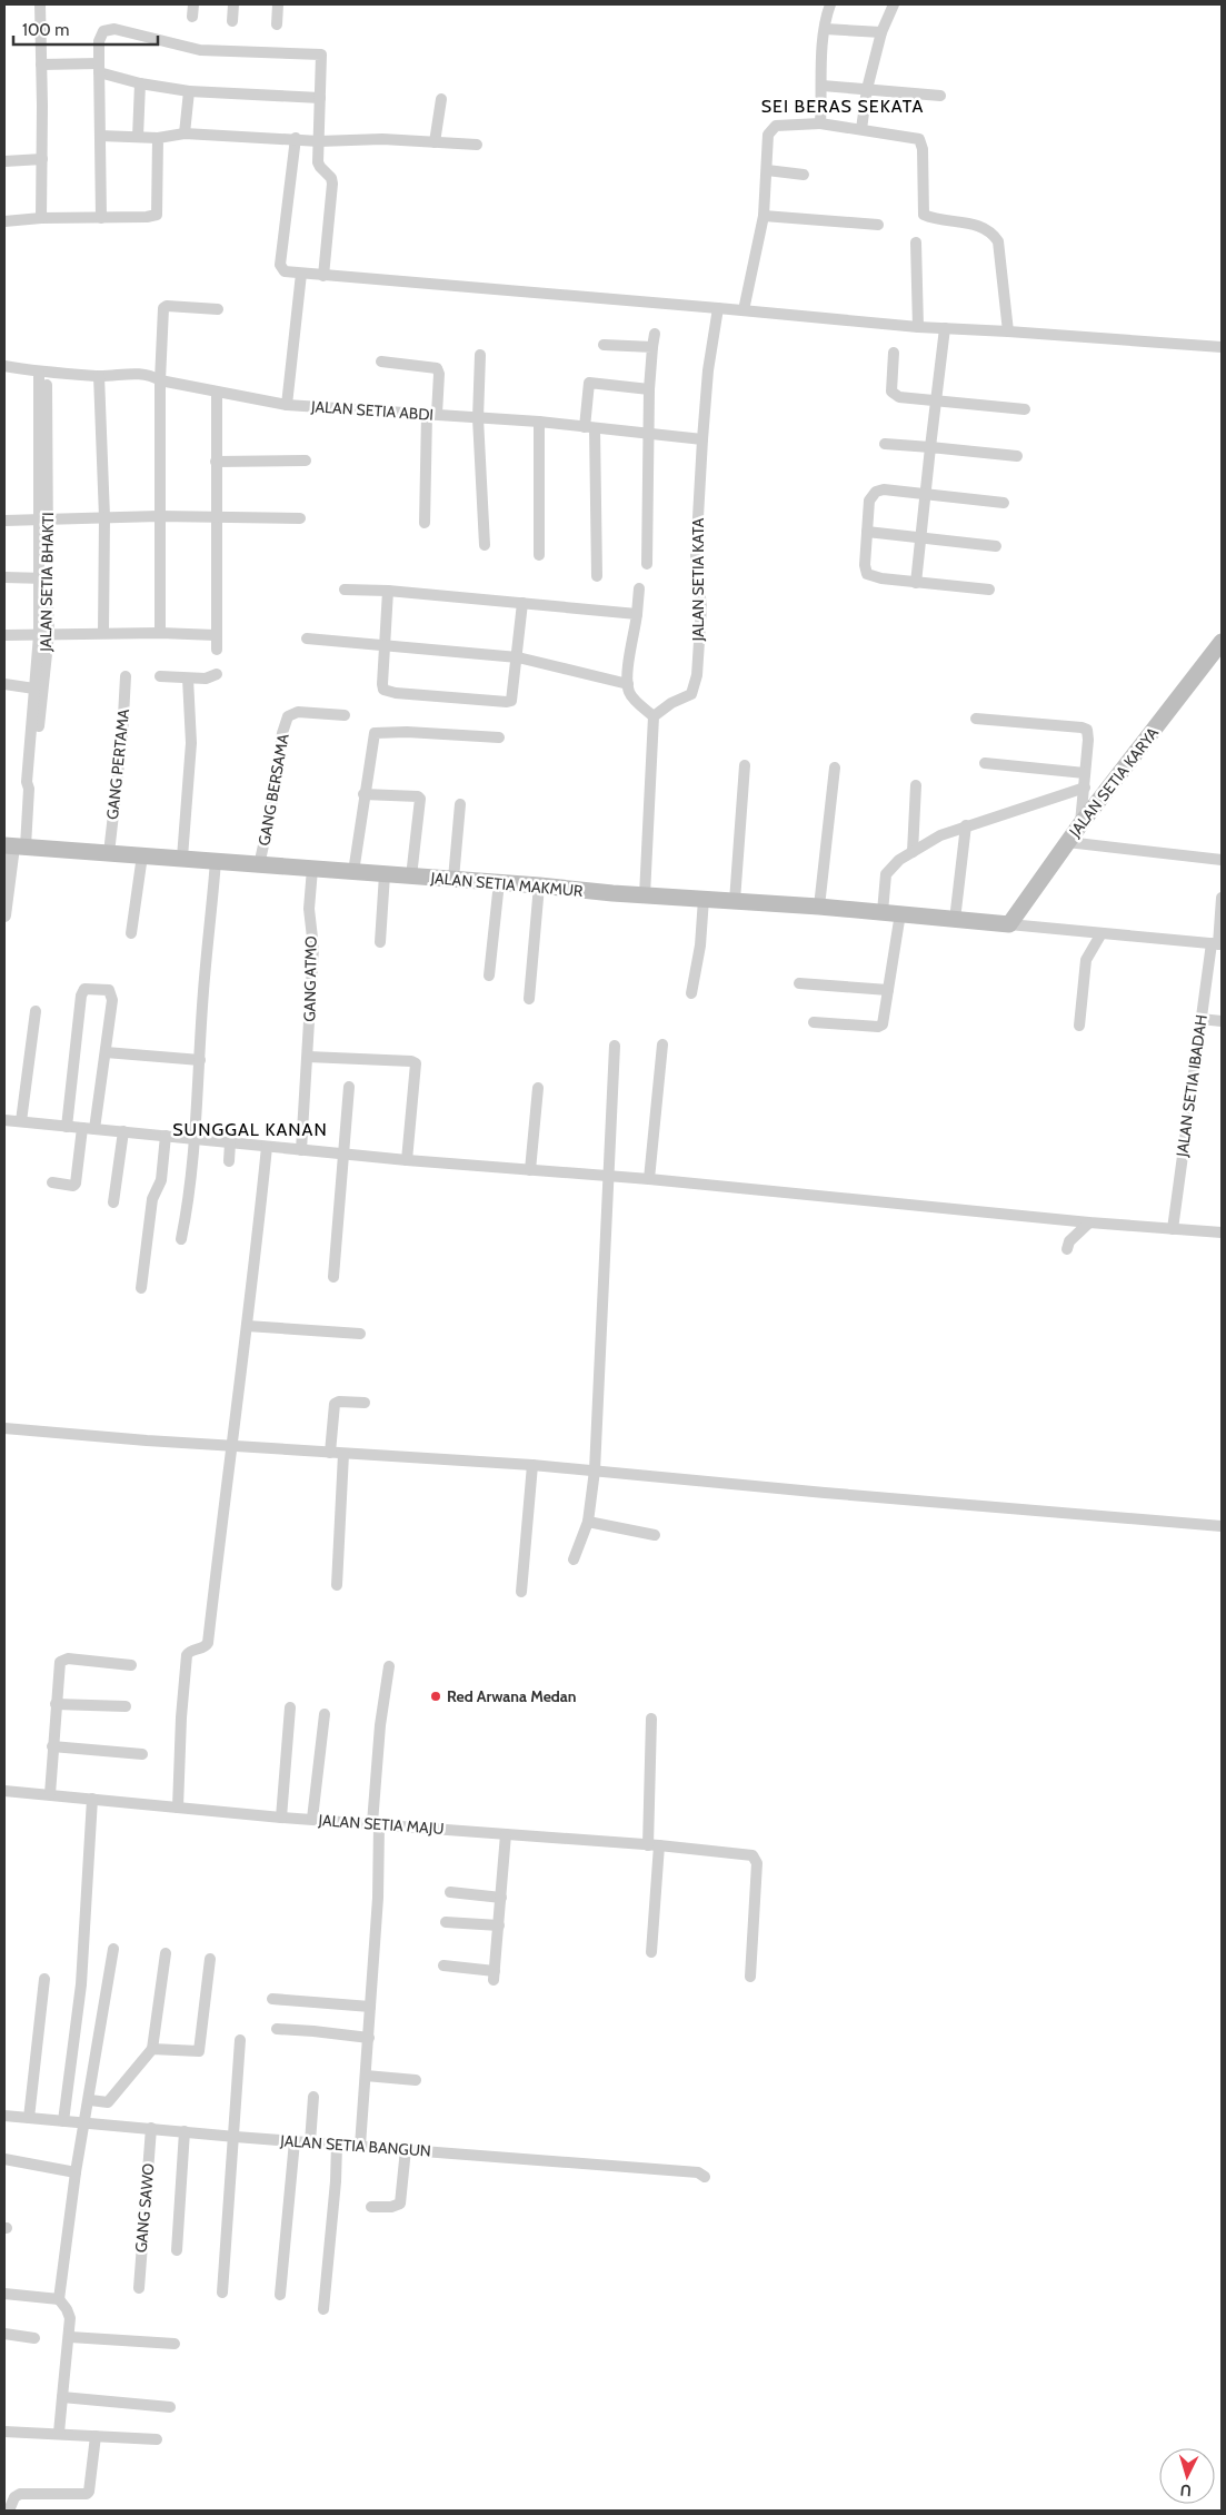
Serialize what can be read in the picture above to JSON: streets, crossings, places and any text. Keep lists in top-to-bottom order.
{
  "streets": {
    "main road": ["JALAN SETIA KARYA", "JALAN SETIA MAKMUR"],
    "street": [
      "JALAN SETIA ABDI",
      "JALAN SETIA KATA",
      "JALAN SETIA BHAKTI",
      "GANG PERTAMA",
      "GANG BERSAMA",
      "GANG ATMO",
      "JALAN SETIA IBADAH",
      "JALAN SETIA MAJU",
      "JALAN SETIA BANGUN",
      "GANG SAWO"
    ]
  },
  "crossings": [
    ["JALAN SETIA ABDI", "JALAN SETIA KATA"],
    ["JALAN SETIA ABDI", "JALAN SETIA BHAKTI"],
    ["JALAN SETIA BHAKTI", "JALAN SETIA MAKMUR"],
    ["GANG PERTAMA", "JALAN SETIA MAKMUR"],
    ["JALAN SETIA KARYA", "JALAN SETIA MAKMUR"],
    ["GANG BERSAMA", "JALAN SETIA MAKMUR"],
    ["JALAN SETIA MAKMUR", "GANG ATMO"],
    ["JALAN SETIA BANGUN", "GANG SAWO"]
  ],
  "districts": ["SEI BERAS SEKATA", "SUNGGAL KANAN"],
  "places": ["Red Arwana Medan"],
  "scale_bar": "100 m",
  "north": "bottom"
}
